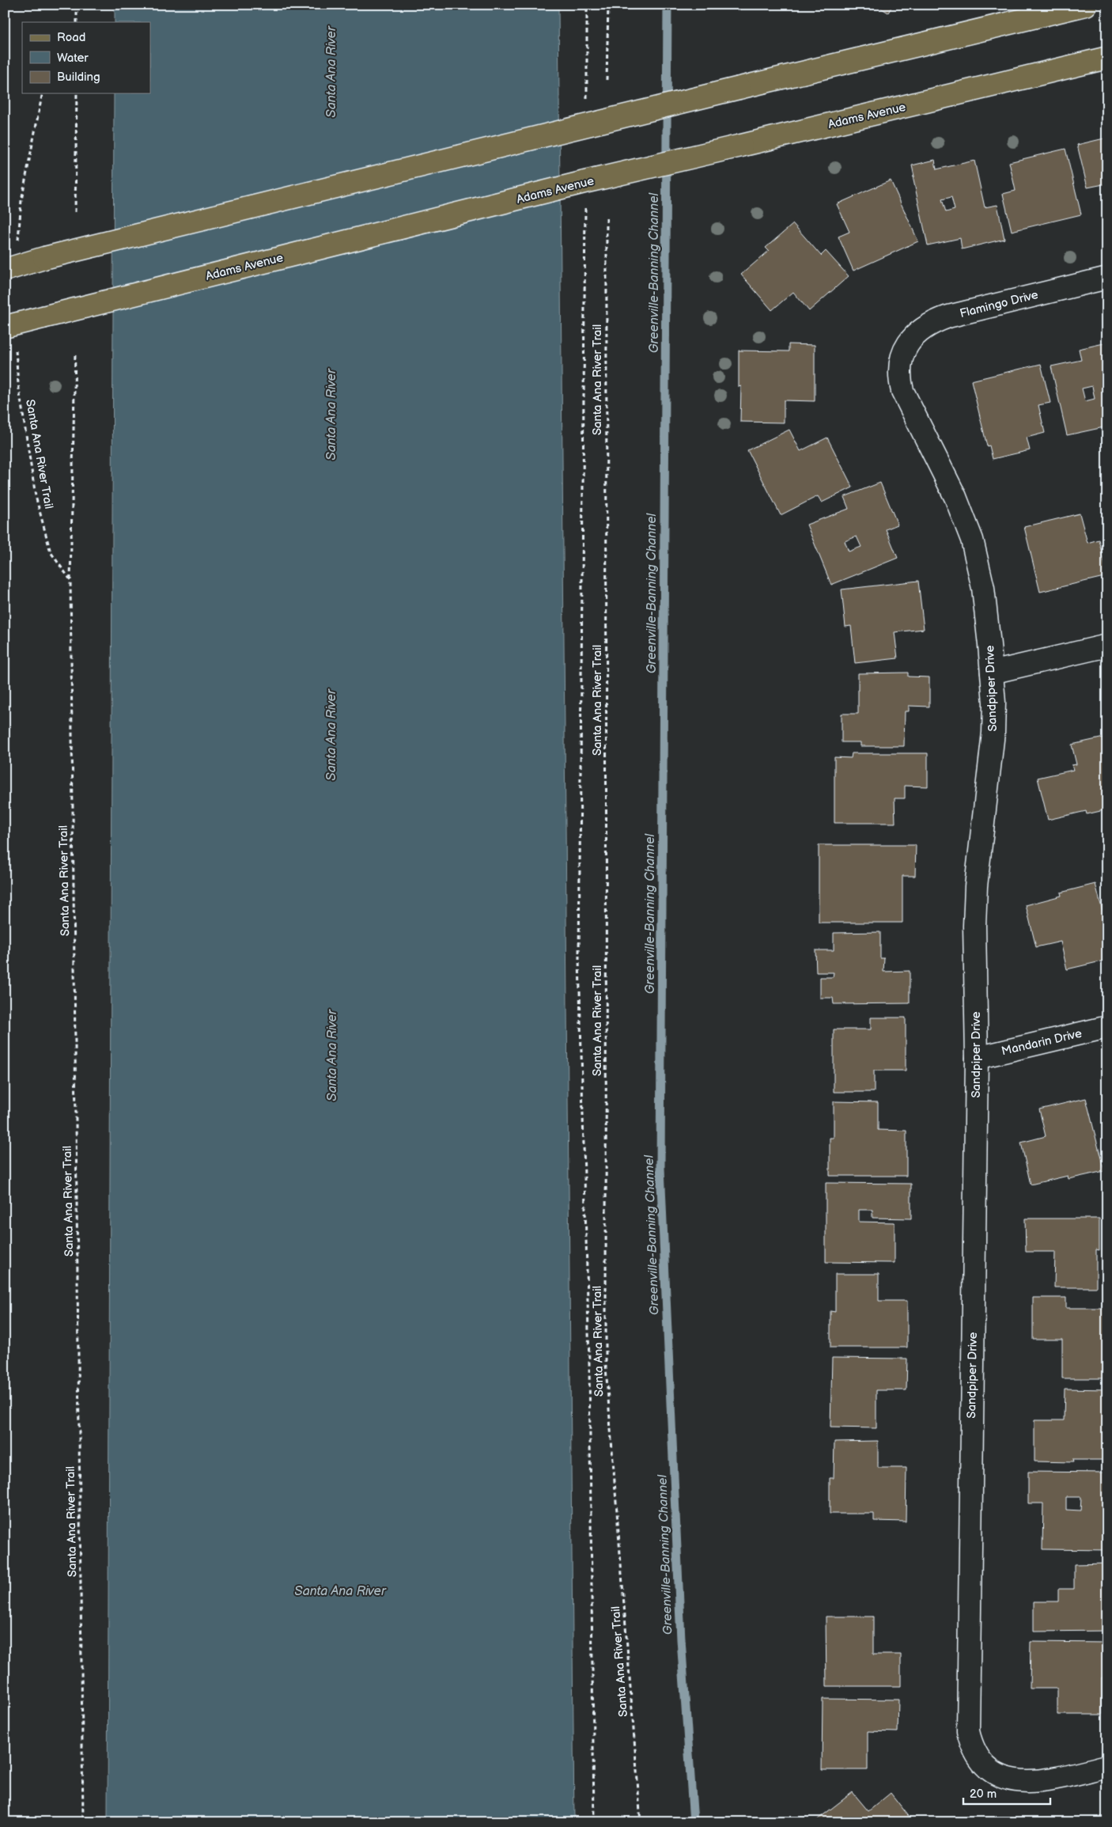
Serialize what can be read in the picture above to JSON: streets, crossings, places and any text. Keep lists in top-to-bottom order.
{
  "streets": {
    "main road": ["Adams Avenue"],
    "street": ["Flamingo Drive", "Sandpiper Drive", "Mandarin Drive"],
    "path": ["Santa Ana River Trail"]
  },
  "crossings": [
    ["Adams Avenue", "Santa Ana River Trail"],
    ["Flamingo Drive", "Sandpiper Drive"],
    ["Sandpiper Drive", "Mandarin Drive"]
  ],
  "water": ["Santa Ana River", "Greenville-Banning Channel"],
  "legend": ["Road", "Water", "Building"],
  "scale_bar": "20 m"
}
